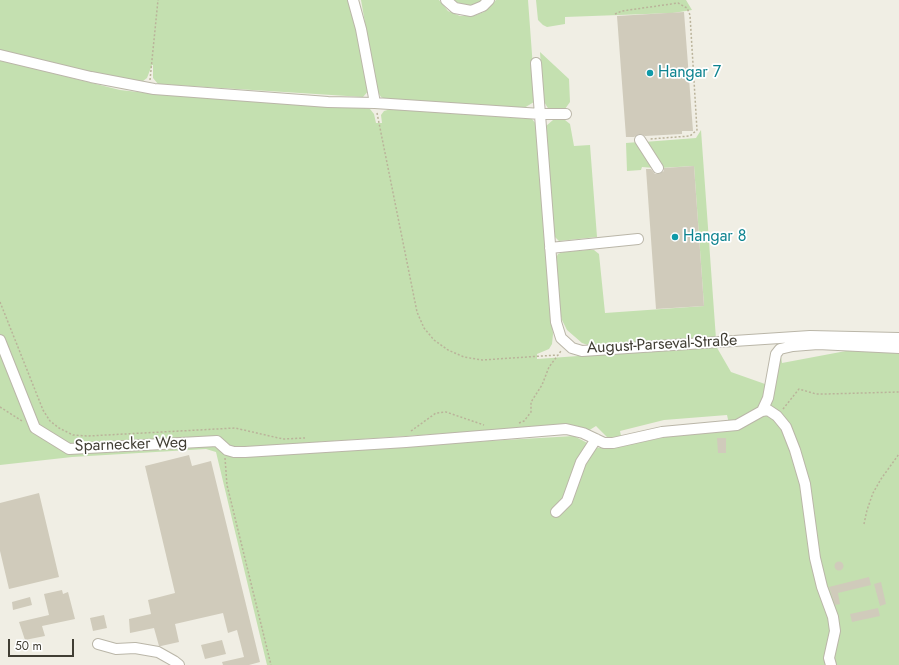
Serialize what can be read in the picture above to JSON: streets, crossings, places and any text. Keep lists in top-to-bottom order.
{
  "streets": {
    "street": ["August-Parseval-Straße", "Sparnecker Weg"]
  },
  "places": ["Hangar 7", "Hangar 8"],
  "scale_bar": "50 m"
}
